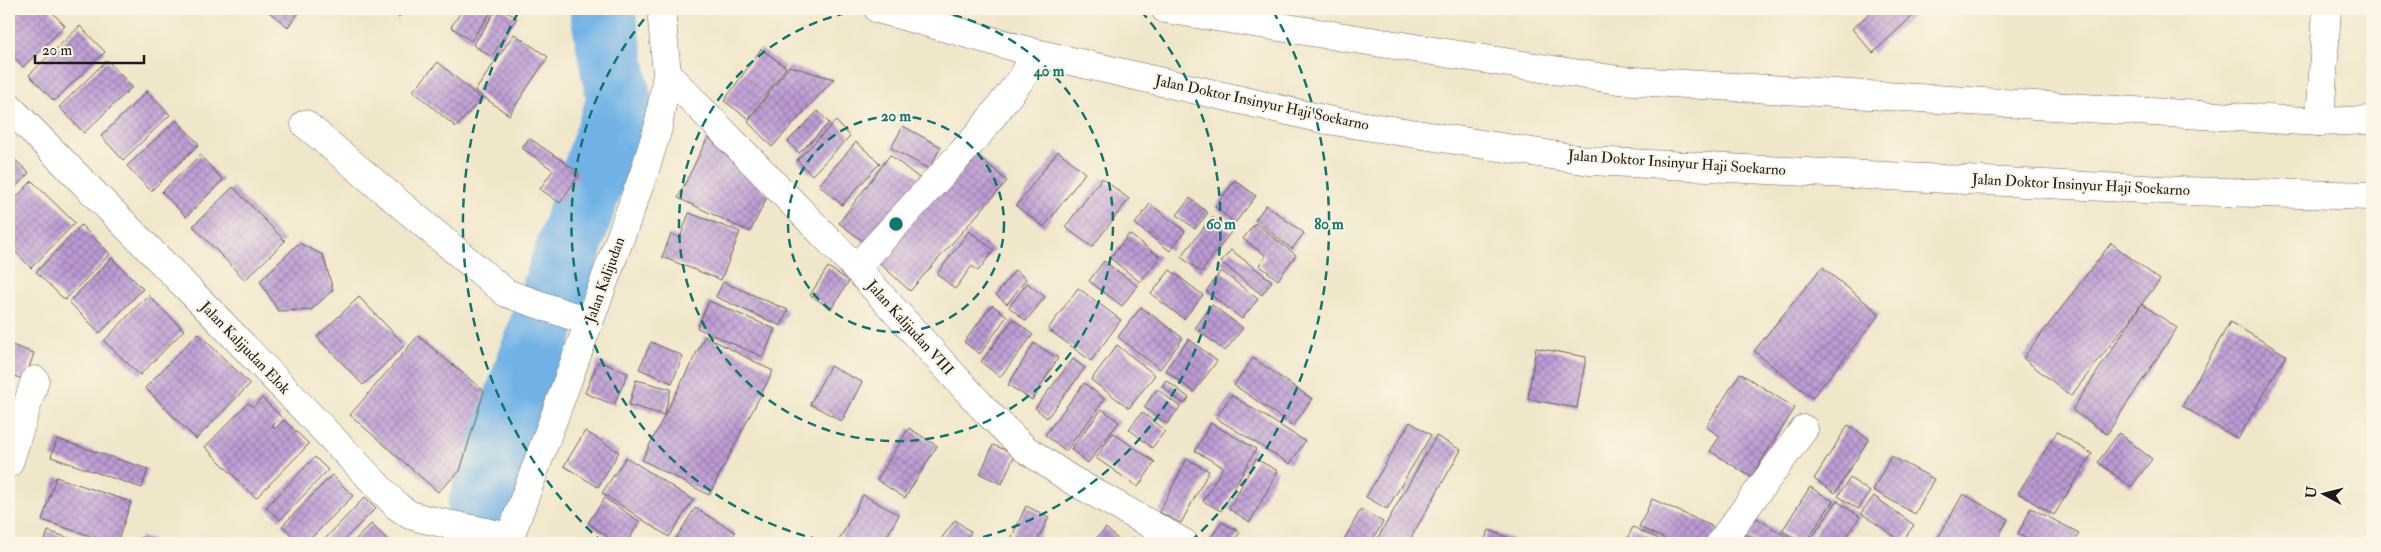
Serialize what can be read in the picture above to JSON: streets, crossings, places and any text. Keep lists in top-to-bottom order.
{
  "streets": {
    "main road": [
      "Jalan Doktor Insinyur Haji Soekarno",
      "Jalan Kalijudan",
      "Jalan Kalijudan VIII",
      "Jalan Kalijudan Elok"
    ]
  },
  "crossings": [
    ["Jalan Kalijudan", "Jalan Kalijudan VIII"],
    ["Jalan Kalijudan", "Jalan Kalijudan Elok"]
  ],
  "scale_bar": "20 m",
  "north": "left",
  "rings": [
    "40 m",
    "20 m",
    "60 m",
    "80 m"
  ]
}
